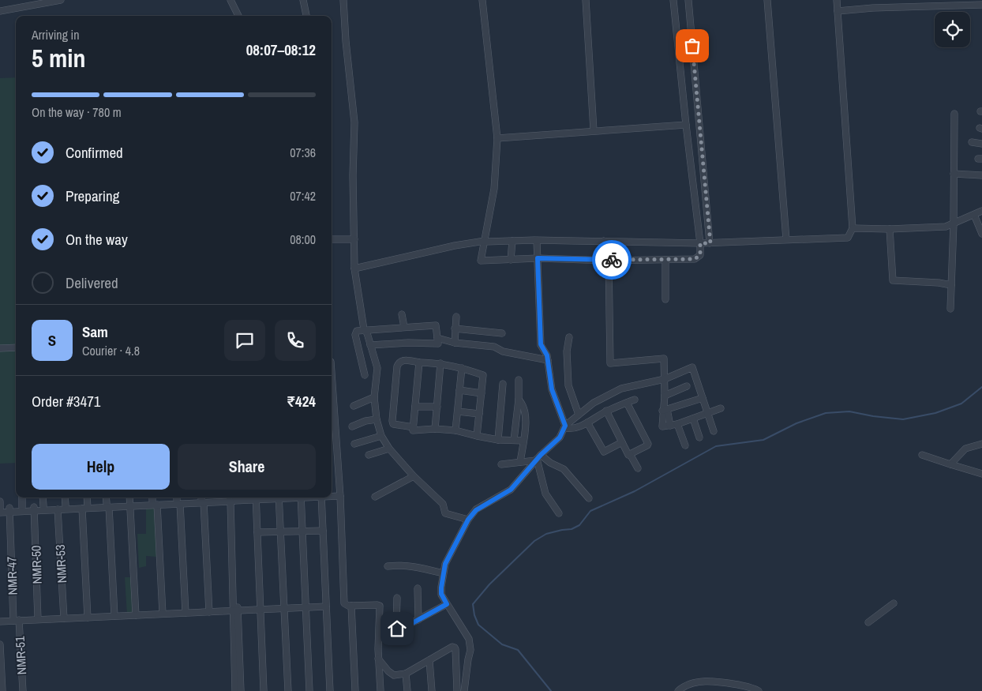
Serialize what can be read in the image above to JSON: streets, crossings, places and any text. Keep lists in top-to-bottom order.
{
  "streets": {
    "street": [
      "NMR-53",
      "NMR-50",
      "NMR-47",
      "NMR-51"
    ]
  },
  "crossings": [
    ["NMR-47", "NMR-51"]
  ],
  "page": {
    "heading": ["5 min", "Arriving in", "08:07–08:12"],
    "panel": [
      "Sam",
      "Courier · 4.8",
      "Order #3471",
      "₹424"
    ],
    "bar": "On the way · 780 m",
    "list": [
      ["Confirmed", "07:36"],
      ["Preparing", "07:42"],
      ["On the way", "08:00"],
      "Delivered"
    ],
    "round": "S",
    "buttons": ["Help", "Share"]
  }
}
